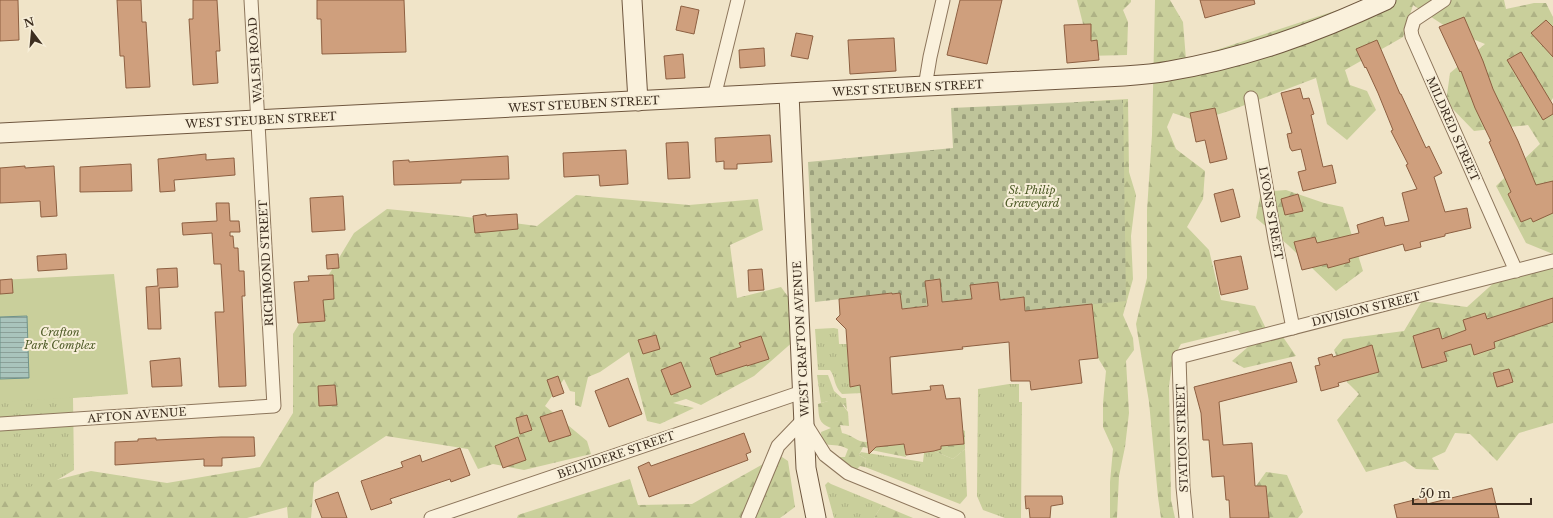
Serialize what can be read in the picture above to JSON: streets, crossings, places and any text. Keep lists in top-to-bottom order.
{
  "streets": {
    "main road": ["WEST STEUBEN STREET", "WEST CRAFTON AVENUE"],
    "street": [
      "WALSH ROAD",
      "MILDRED STREET",
      "LYONS STREET",
      "RICHMOND STREET",
      "DIVISION STREET",
      "AFTON AVENUE",
      "STATION STREET",
      "BELVIDERE STREET"
    ]
  },
  "crossings": [
    ["WALSH ROAD", "WEST STEUBEN STREET"],
    ["WALSH ROAD", "RICHMOND STREET"],
    ["WEST STEUBEN STREET", "RICHMOND STREET"],
    ["WEST STEUBEN STREET", "WEST CRAFTON AVENUE"],
    ["MILDRED STREET", "DIVISION STREET"],
    ["LYONS STREET", "DIVISION STREET"],
    ["RICHMOND STREET", "AFTON AVENUE"],
    ["DIVISION STREET", "STATION STREET"],
    ["WEST CRAFTON AVENUE", "BELVIDERE STREET"]
  ],
  "parks": ["St. Philip Graveyard", "Crafton Park Complex"],
  "scale_bar": "50 m",
  "north": "top"
}
